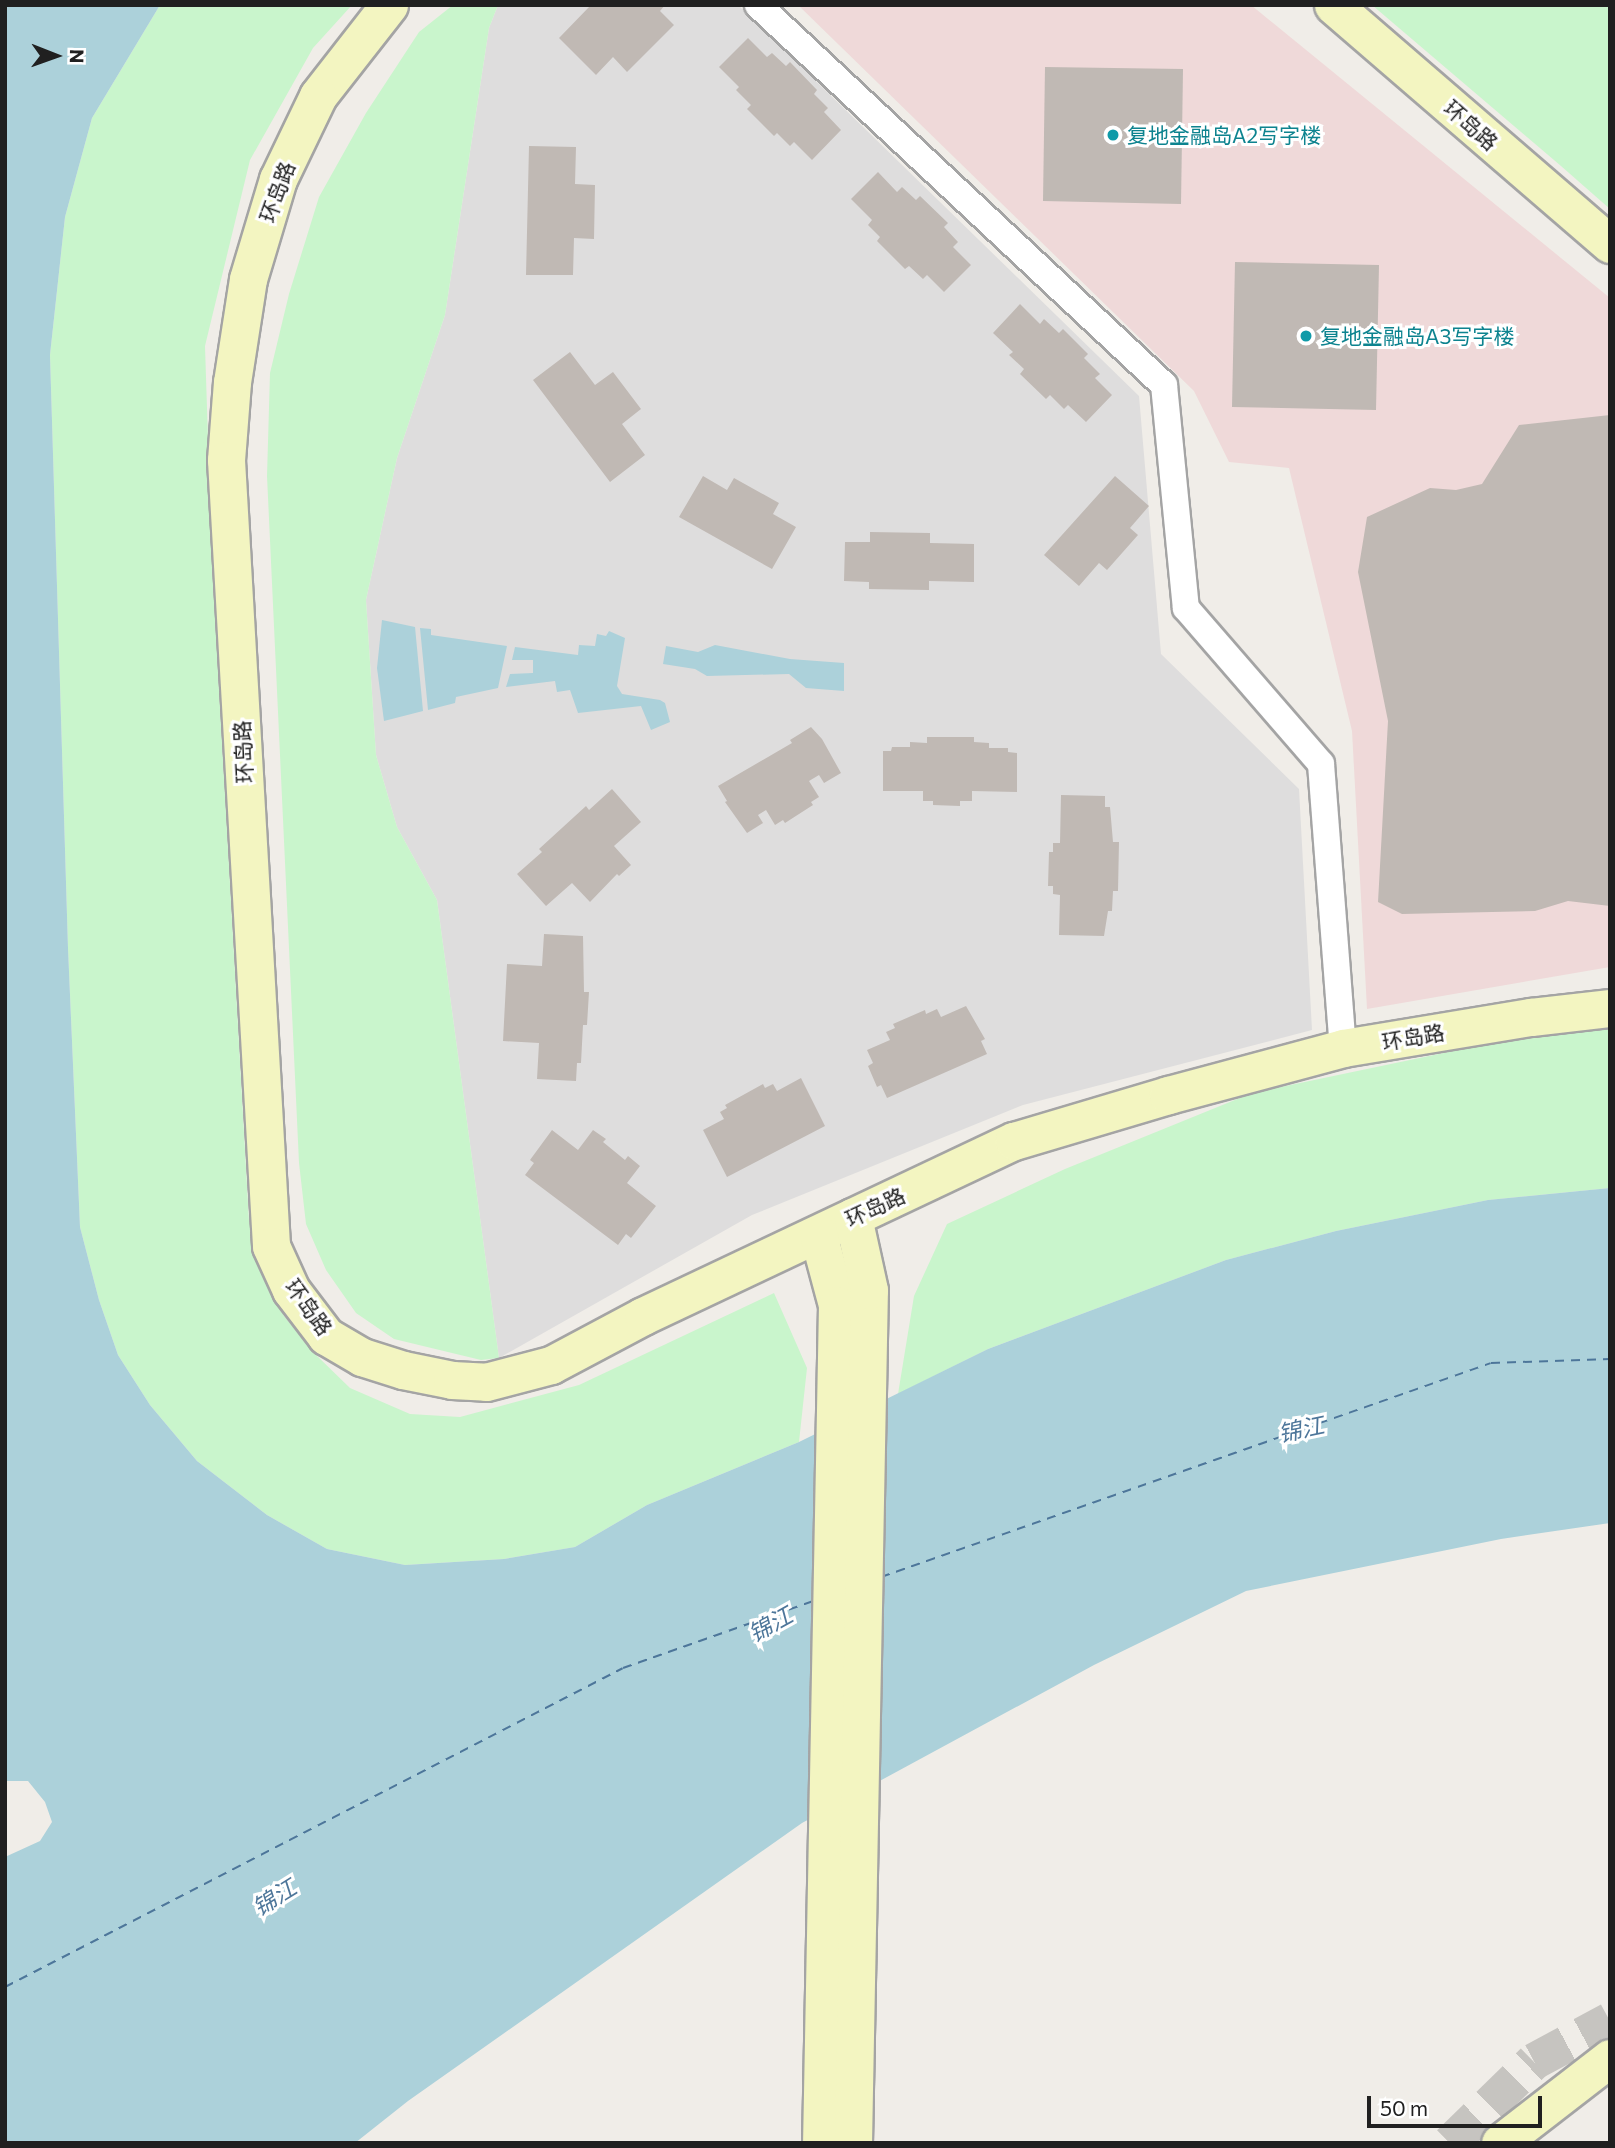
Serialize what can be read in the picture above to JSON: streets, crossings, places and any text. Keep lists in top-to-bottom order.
{
  "streets": {
    "street": ["环岛路"]
  },
  "water": ["锦江"],
  "places": ["复地金融岛A2写字楼", "复地金融岛A3写字楼"],
  "scale_bar": "50 m",
  "north": "right"
}
